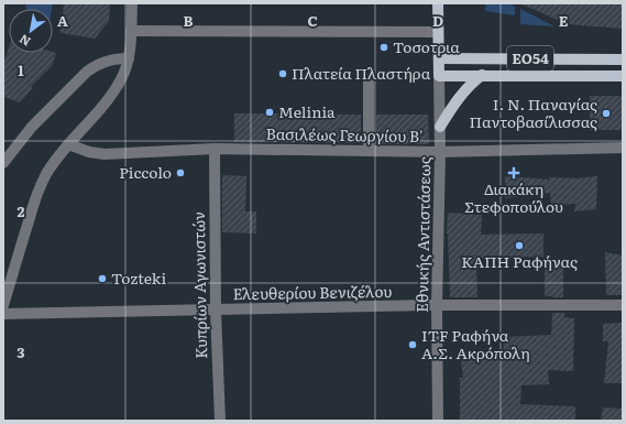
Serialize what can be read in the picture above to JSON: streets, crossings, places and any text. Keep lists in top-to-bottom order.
{
  "streets": {
    "main road": ["ΕΟ54"],
    "street": [
      "Βασιλέως Γεωργίου Β'",
      "Εθνικής Αντιστάσεως",
      "Κυπρίων Αγωνιστών",
      "Ελευθερίου Βενιζέλου"
    ]
  },
  "crossings": [
    ["ΕΟ54", "Εθνικής Αντιστάσεως"],
    ["Βασιλέως Γεωργίου Β'", "Εθνικής Αντιστάσεως"],
    ["Βασιλέως Γεωργίου Β'", "Κυπρίων Αγωνιστών"],
    ["Εθνικής Αντιστάσεως", "Ελευθερίου Βενιζέλου"],
    ["Κυπρίων Αγωνιστών", "Ελευθερίου Βενιζέλου"]
  ],
  "places": {
    "other": [
      "Τοσοτρια",
      "Πλατεία Πλαστήρα",
      "Melinia",
      "Ι. Ν. Παναγίας Παντοβασίλισσας",
      "Piccolo",
      "ΚΑΠΗ Ραφήνας",
      "Tozteki",
      "ITF Ραφήνα Α.Σ. Ακρόπολη"
    ],
    "health": ["Διακάκη Στεφοπούλου"]
  },
  "north": "bottom left",
  "grid": {
    "columns": [
      "A",
      "B",
      "C",
      "D",
      "E"
    ],
    "rows": ["1", "2", "3"]
  }
}
